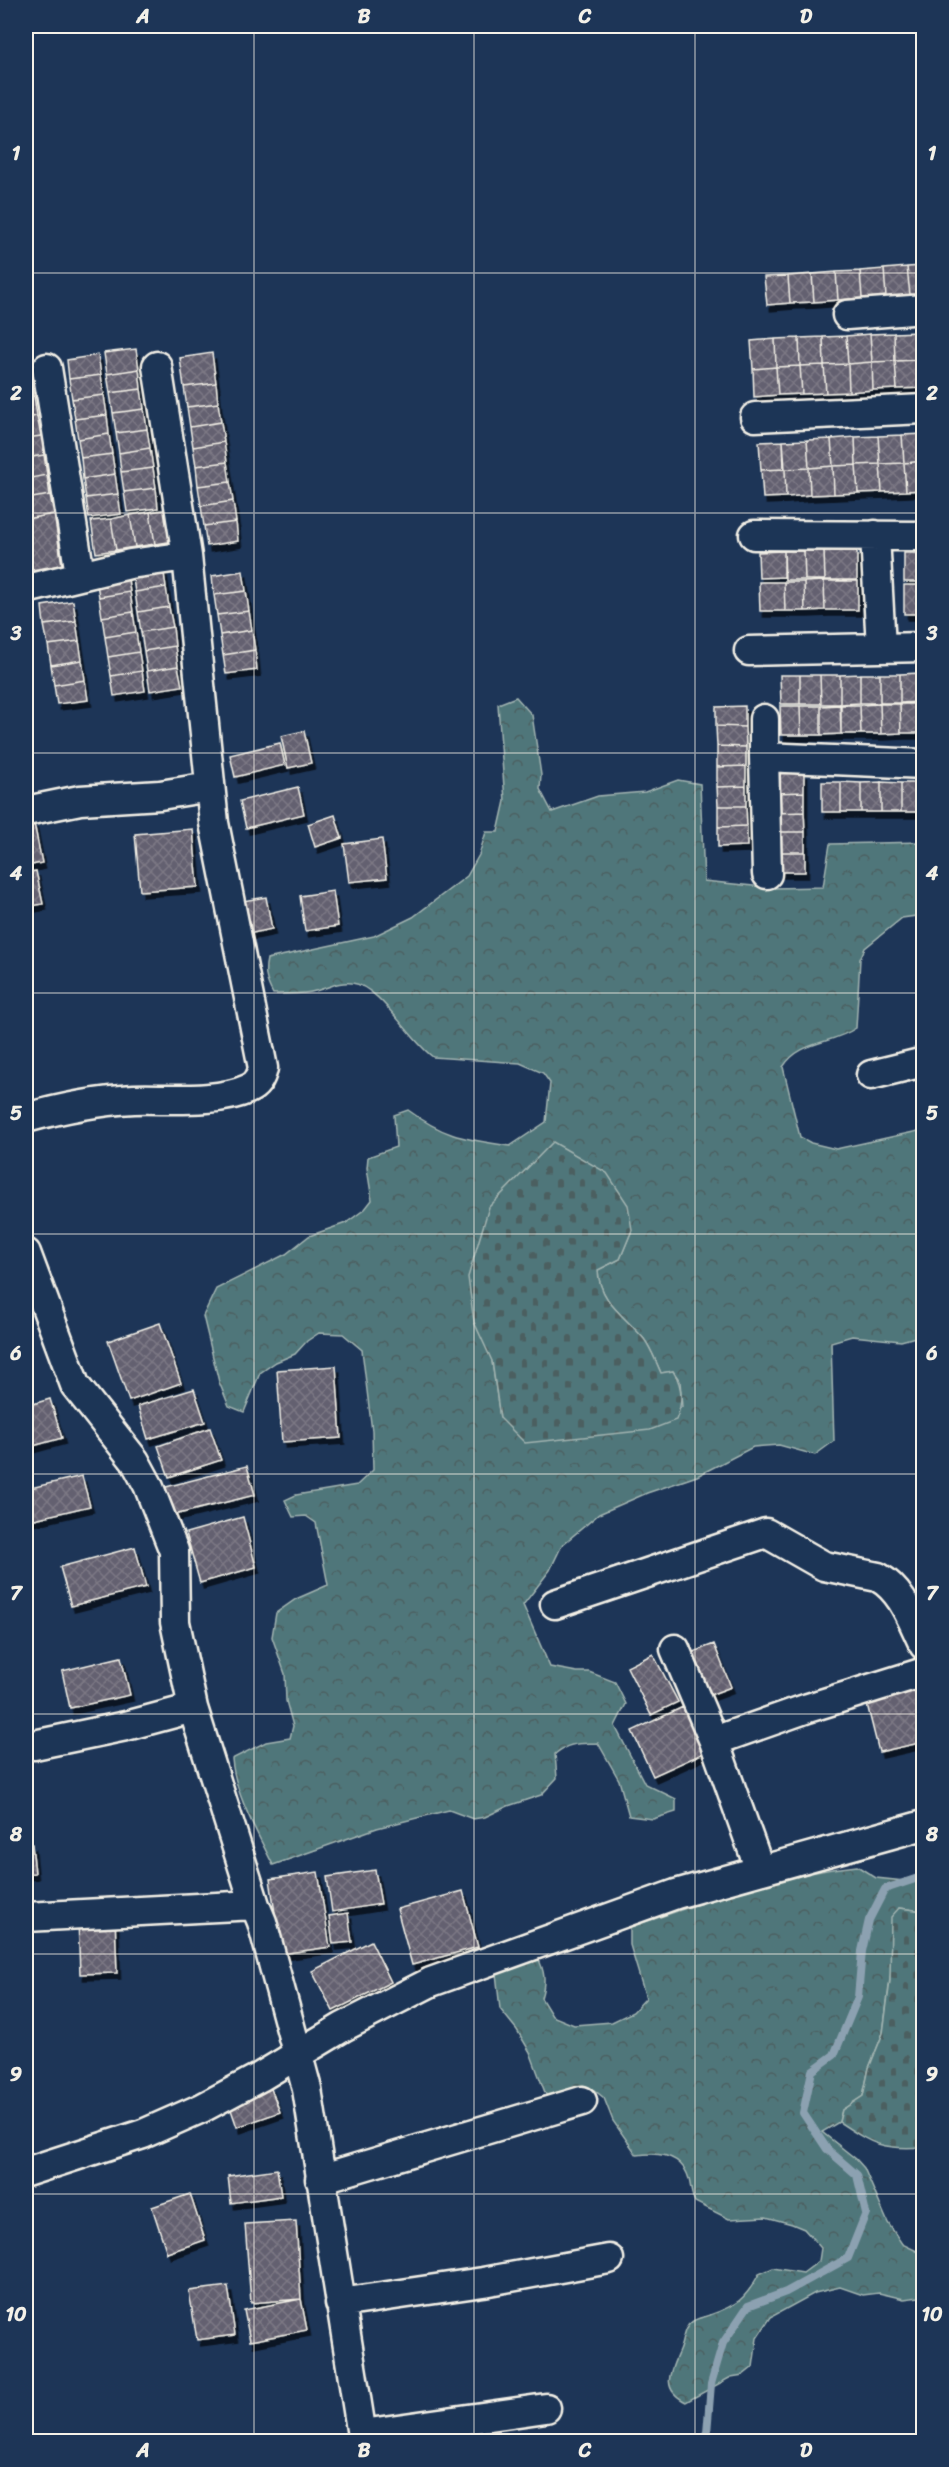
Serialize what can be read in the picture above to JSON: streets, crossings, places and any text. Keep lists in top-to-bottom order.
{
  "grid": {
    "columns": [
      "A",
      "B",
      "C",
      "D"
    ],
    "rows": [
      "1",
      "2",
      "3",
      "4",
      "5",
      "6",
      "7",
      "8",
      "9",
      "10"
    ]
  }
}
